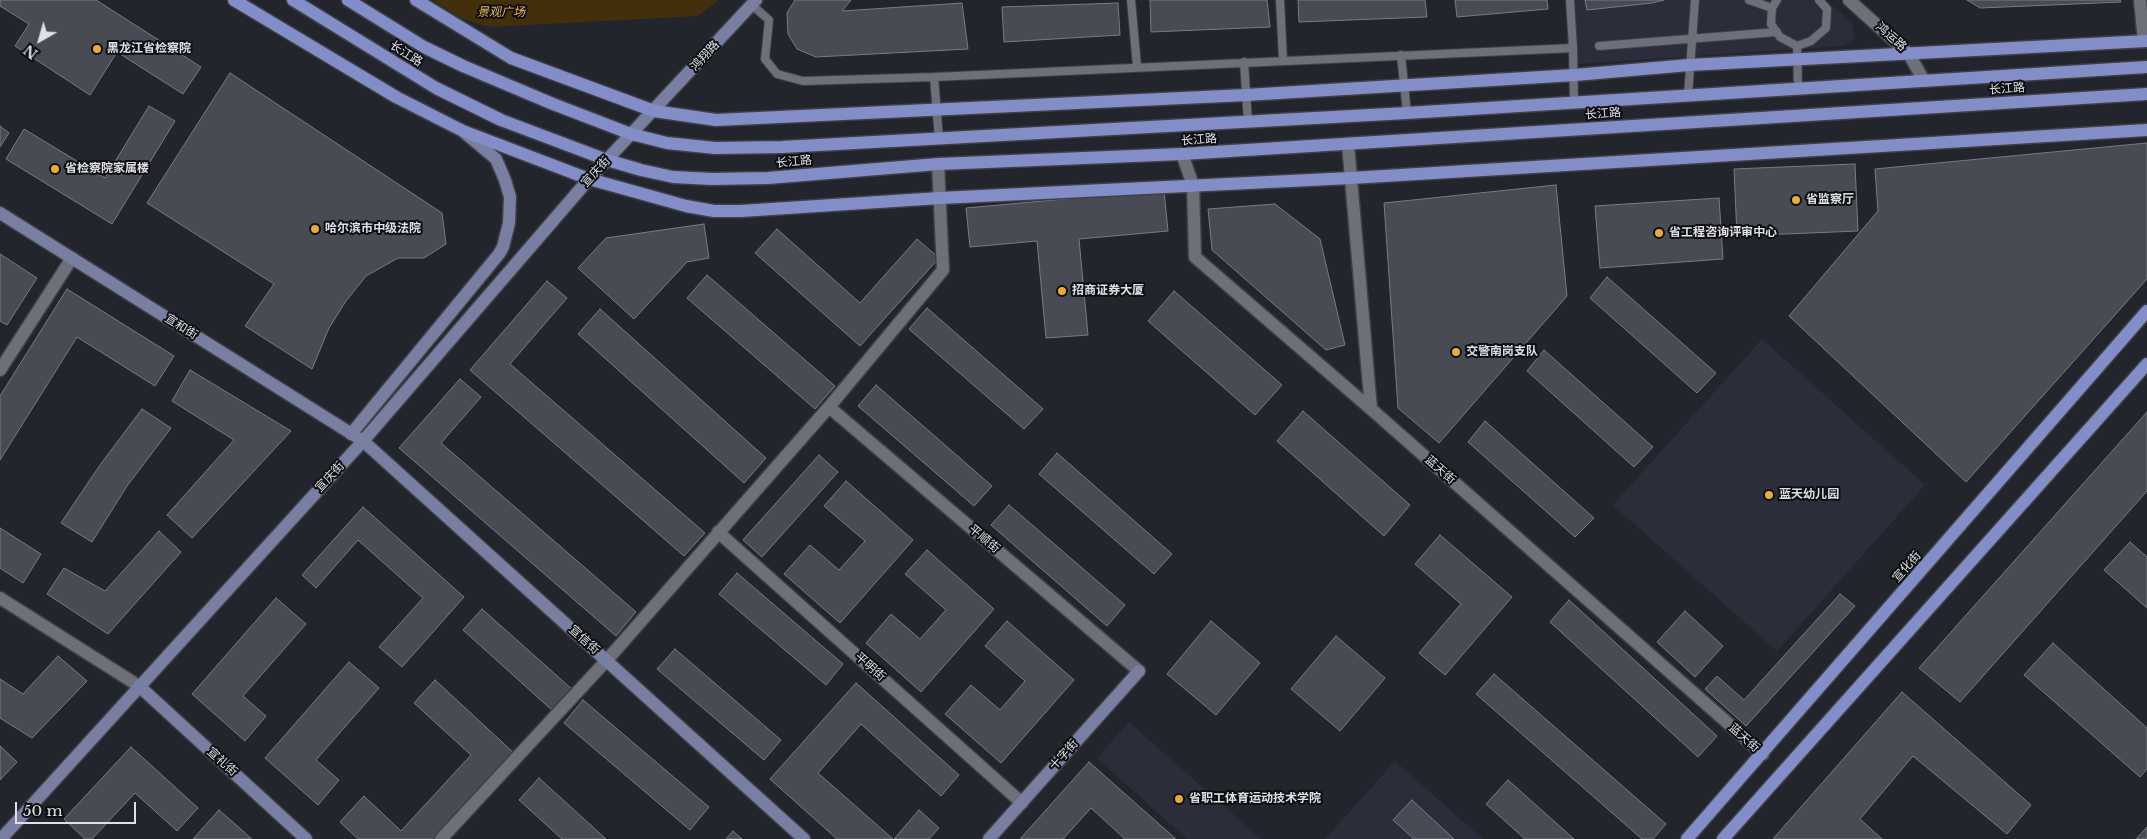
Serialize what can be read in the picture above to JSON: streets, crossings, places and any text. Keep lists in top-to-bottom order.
{
  "streets": {
    "main road": ["长江路", "宣化街"],
    "street": [
      "鸿运路",
      "鸿翔路",
      "宣庆街",
      "宣和街",
      "蓝天街",
      "平顺街",
      "宣信街",
      "平明街",
      "十字街",
      "宣礼街"
    ]
  },
  "crossings": [
    ["鸿运路", "长江路"],
    ["长江路", "宣庆街"],
    ["长江路", "蓝天街"],
    ["鸿翔路", "宣庆街"],
    ["宣庆街", "宣和街"],
    ["宣庆街", "宣信街"],
    ["宣庆街", "宣礼街"],
    ["宣和街", "宣信街"],
    ["蓝天街", "宣化街"],
    ["平顺街", "十字街"],
    ["平明街", "十字街"]
  ],
  "parks": ["景观广场"],
  "places": [
    "黑龙江省检察院",
    "省检察院家属楼",
    "省监察厅",
    "哈尔滨市中级法院",
    "省工程咨询评审中心",
    "招商证券大厦",
    "交警南岗支队",
    "蓝天幼儿园",
    "省职工体育运动技术学院"
  ],
  "scale_bar": "50 m",
  "north": "bottom left"
}
